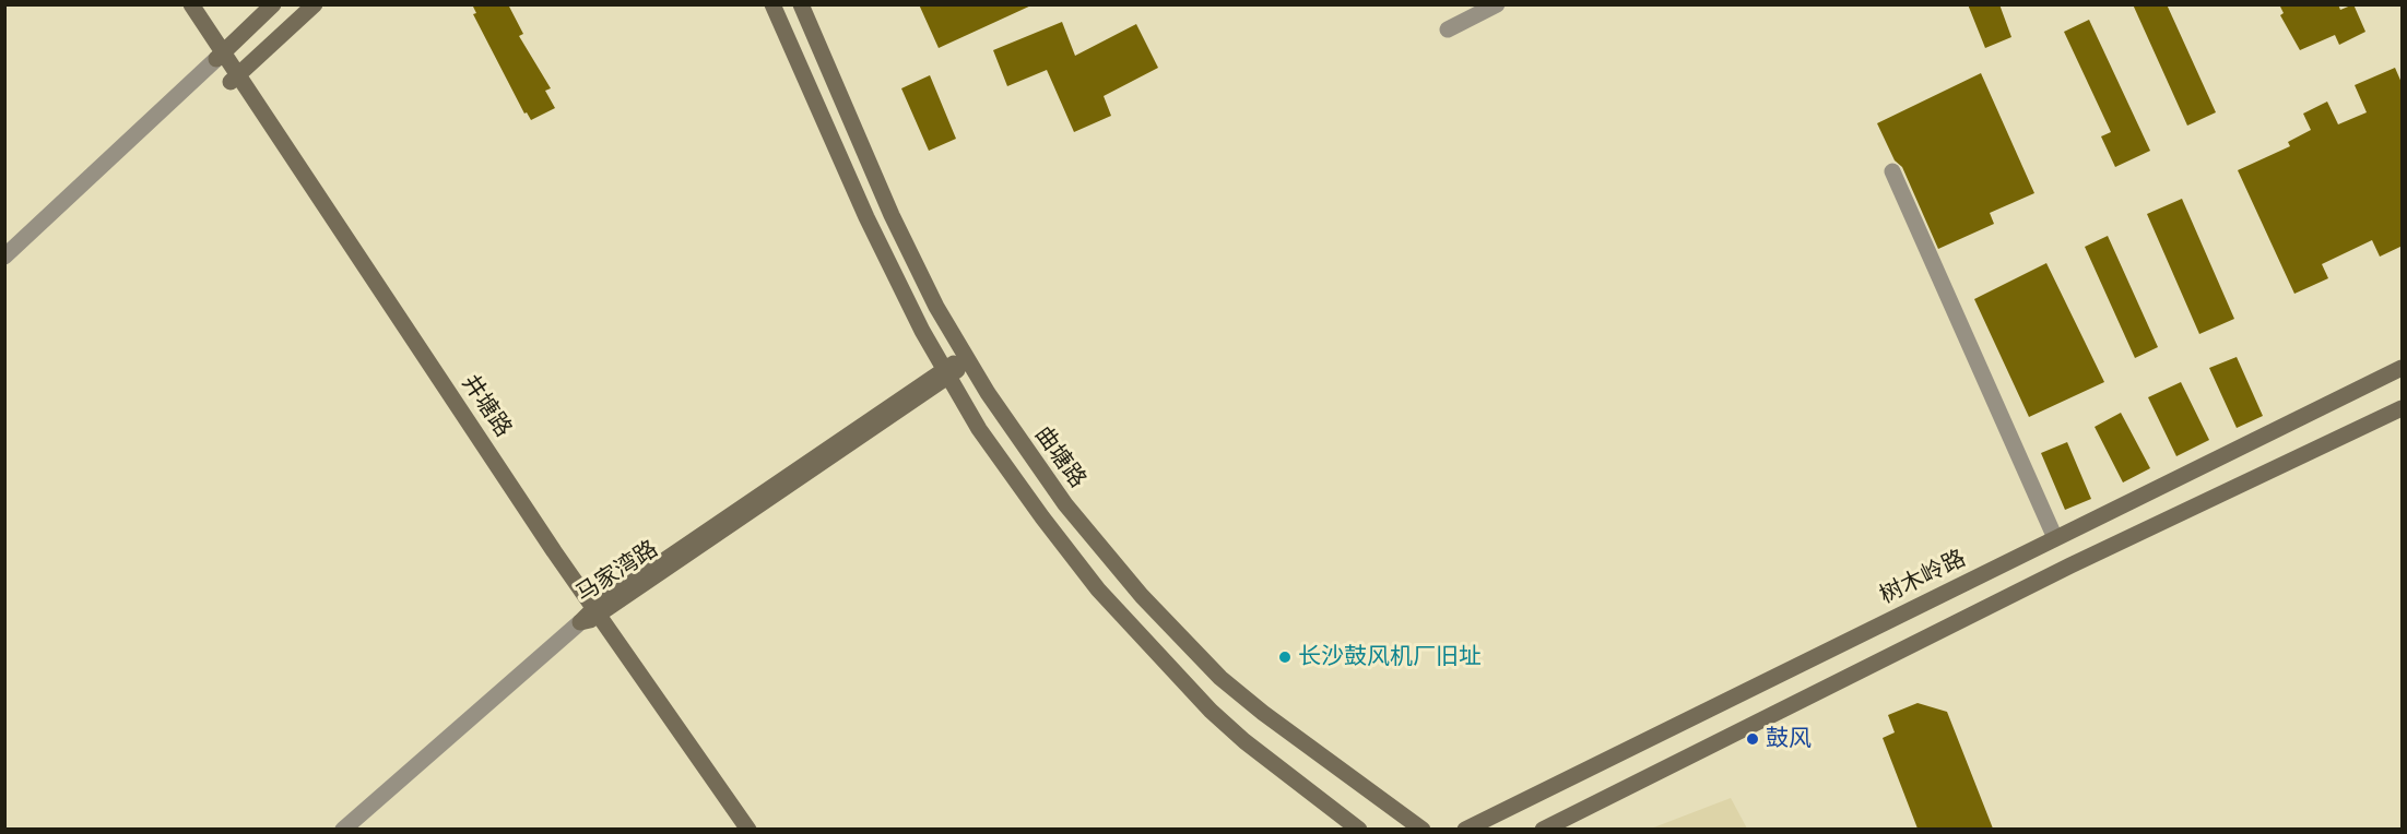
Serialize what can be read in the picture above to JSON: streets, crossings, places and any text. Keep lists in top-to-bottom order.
{
  "streets": {
    "main road": [
      "井塘路",
      "曲塘路",
      "马家湾路",
      "树木岭路"
    ]
  },
  "crossings": [
    ["井塘路", "马家湾路"],
    ["曲塘路", "马家湾路"]
  ],
  "places": ["长沙鼓风机厂旧址", "鼓风"]
}
